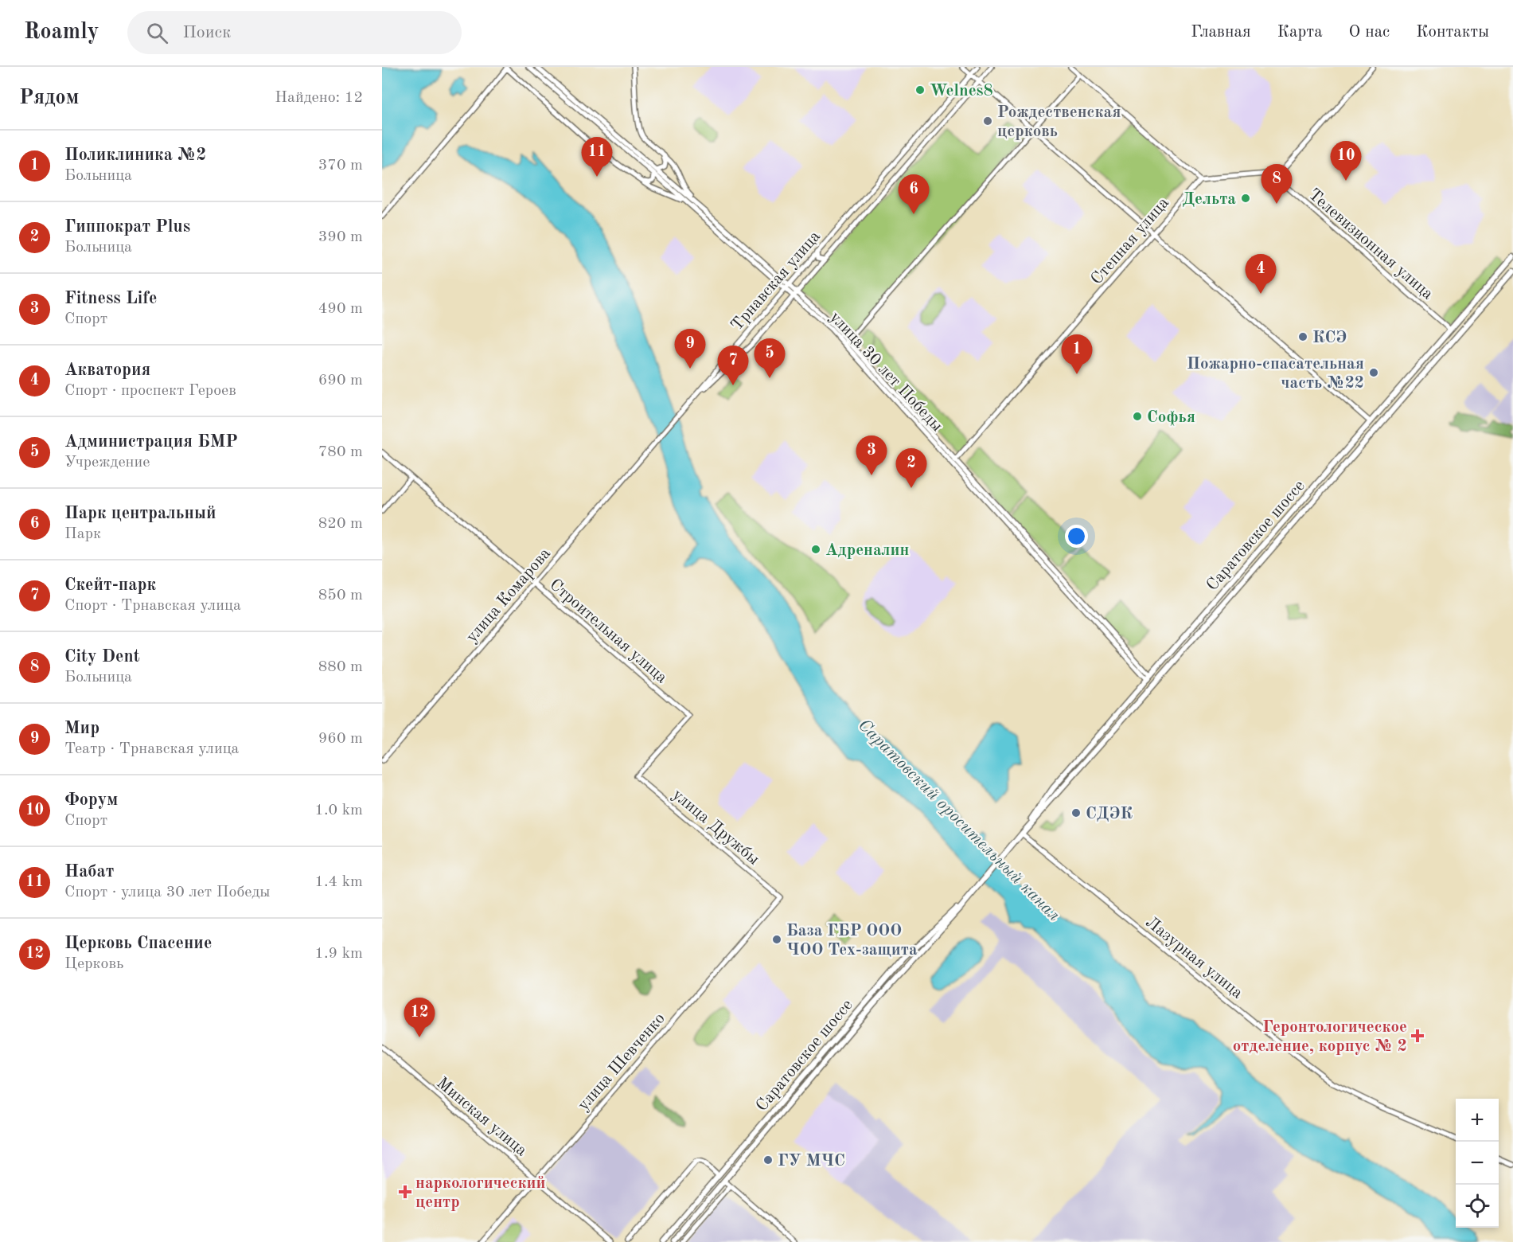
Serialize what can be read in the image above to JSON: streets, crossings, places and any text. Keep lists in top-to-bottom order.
{
  "streets": {
    "main road": [
      "Степная улица",
      "Телевизионная улица",
      "Трнавская улица",
      "улица 30 лет Победы",
      "Саратовское шоссе",
      "улица Комарова",
      "Строительная улица",
      "улица Дружбы",
      "Лазурная улица",
      "улица Шевченко",
      "Минская улица"
    ]
  },
  "crossings": [
    ["Степная улица", "улица 30 лет Победы"],
    ["Телевизионная улица", "Саратовское шоссе"],
    ["Трнавская улица", "улица 30 лет Победы"],
    ["Трнавская улица", "улица Комарова"],
    ["улица 30 лет Победы", "Саратовское шоссе"],
    ["Саратовское шоссе", "Лазурная улица"],
    ["улица Комарова", "Строительная улица"],
    ["Строительная улица", "улица Дружбы"],
    ["улица Дружбы", "улица Шевченко"],
    ["улица Шевченко", "Минская улица"]
  ],
  "water": ["Саратовский оросительный канал"],
  "places": {
    "other": [
      "Welnes8",
      "Рождественская церковь",
      "Дельта",
      "КСЭ",
      "Пожарно-спасательная часть №22",
      "Софья",
      "Адреналин",
      "СДЭК",
      "База ГБР ООО ЧОО Тех-защита",
      "ГУ МЧС"
    ],
    "health": ["Геронтологическое отделение, корпус № 2", "наркологический центр"]
  },
  "page": {
    "header": "Roamly",
    "search": "Поиск",
    "nav": [
      "Главная",
      "Карта",
      "О нас",
      "Контакты"
    ],
    "heading": ["Рядом", "Найдено: 12"],
    "list": [
      {
        "mark": "1",
        "name": "Поликлиника №2",
        "note": "Больница",
        "value": "370 m"
      },
      {
        "mark": "2",
        "name": "Гиппократ Plus",
        "note": "Больница",
        "value": "390 m"
      },
      {
        "mark": "3",
        "name": "Fitness Life",
        "note": "Спорт",
        "value": "490 m"
      },
      {
        "mark": "4",
        "name": "Акватория",
        "note": "Спорт · проспект Героев",
        "value": "690 m"
      },
      {
        "mark": "5",
        "name": "Администрация БМР",
        "note": "Учреждение",
        "value": "780 m"
      },
      {
        "mark": "6",
        "name": "Парк центральный",
        "note": "Парк",
        "value": "820 m"
      },
      {
        "mark": "7",
        "name": "Скейт-парк",
        "note": "Спорт · Трнавская улица",
        "value": "850 m"
      },
      {
        "mark": "8",
        "name": "City Dent",
        "note": "Больница",
        "value": "880 m"
      },
      {
        "mark": "9",
        "name": "Мир",
        "note": "Театр · Трнавская улица",
        "value": "960 m"
      },
      {
        "mark": "10",
        "name": "Форум",
        "note": "Спорт",
        "value": "1.0 km"
      },
      {
        "mark": "11",
        "name": "Набат",
        "note": "Спорт · улица 30 лет Победы",
        "value": "1.4 km"
      },
      {
        "mark": "12",
        "name": "Церковь Спасение",
        "note": "Церковь",
        "value": "1.9 km"
      }
    ],
    "pins": [
      "11",
      "10",
      "8",
      "6",
      "4",
      "9",
      "1",
      "5",
      "7",
      "3",
      "2",
      "12"
    ],
    "map_buttons": ["+", "−"]
  }
}
